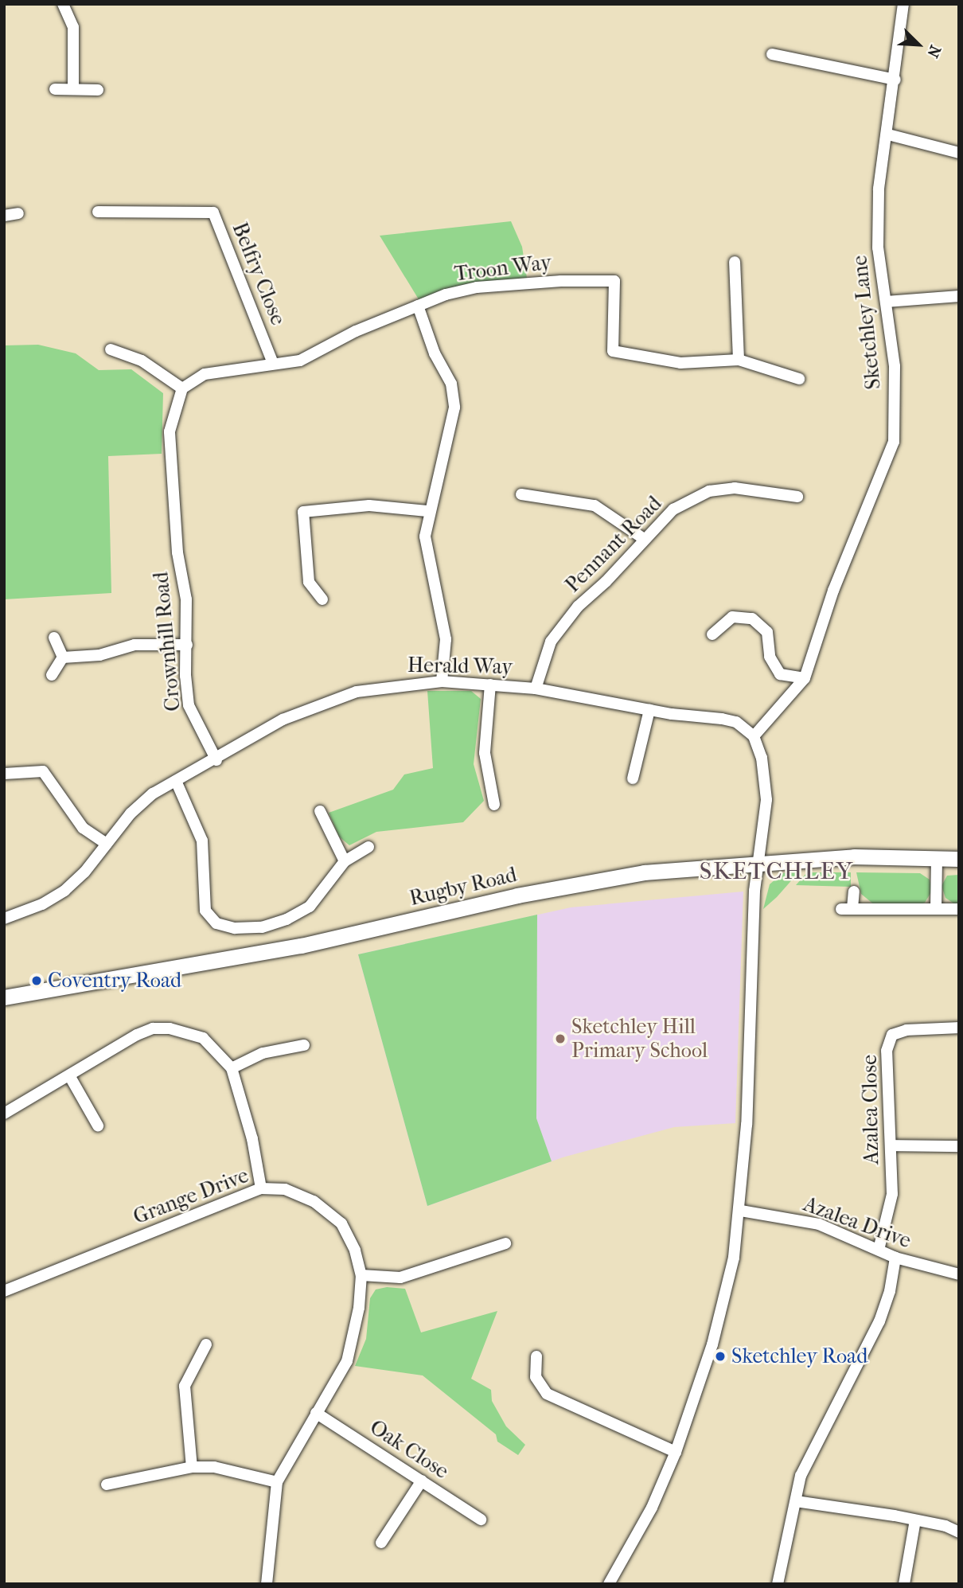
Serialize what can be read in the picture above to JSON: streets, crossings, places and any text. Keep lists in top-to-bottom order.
{
  "streets": {
    "main road": ["Rugby Road"],
    "street": [
      "Troon Way",
      "Belfry Close",
      "Sketchley Lane",
      "Pennant Road",
      "Crownhill Road",
      "Herald Way",
      "Azalea Close",
      "Grange Drive",
      "Azalea Drive",
      "Oak Close"
    ]
  },
  "crossings": [
    ["Troon Way", "Belfry Close"],
    ["Troon Way", "Crownhill Road"],
    ["Sketchley Lane", "Herald Way"],
    ["Pennant Road", "Herald Way"],
    ["Crownhill Road", "Herald Way"],
    ["Azalea Close", "Azalea Drive"],
    ["Grange Drive", "Oak Close"]
  ],
  "districts": ["SKETCHLEY"],
  "places": ["Coventry Road", "Sketchley Hill Primary School", "Sketchley Road"],
  "north": "bottom right"
}
